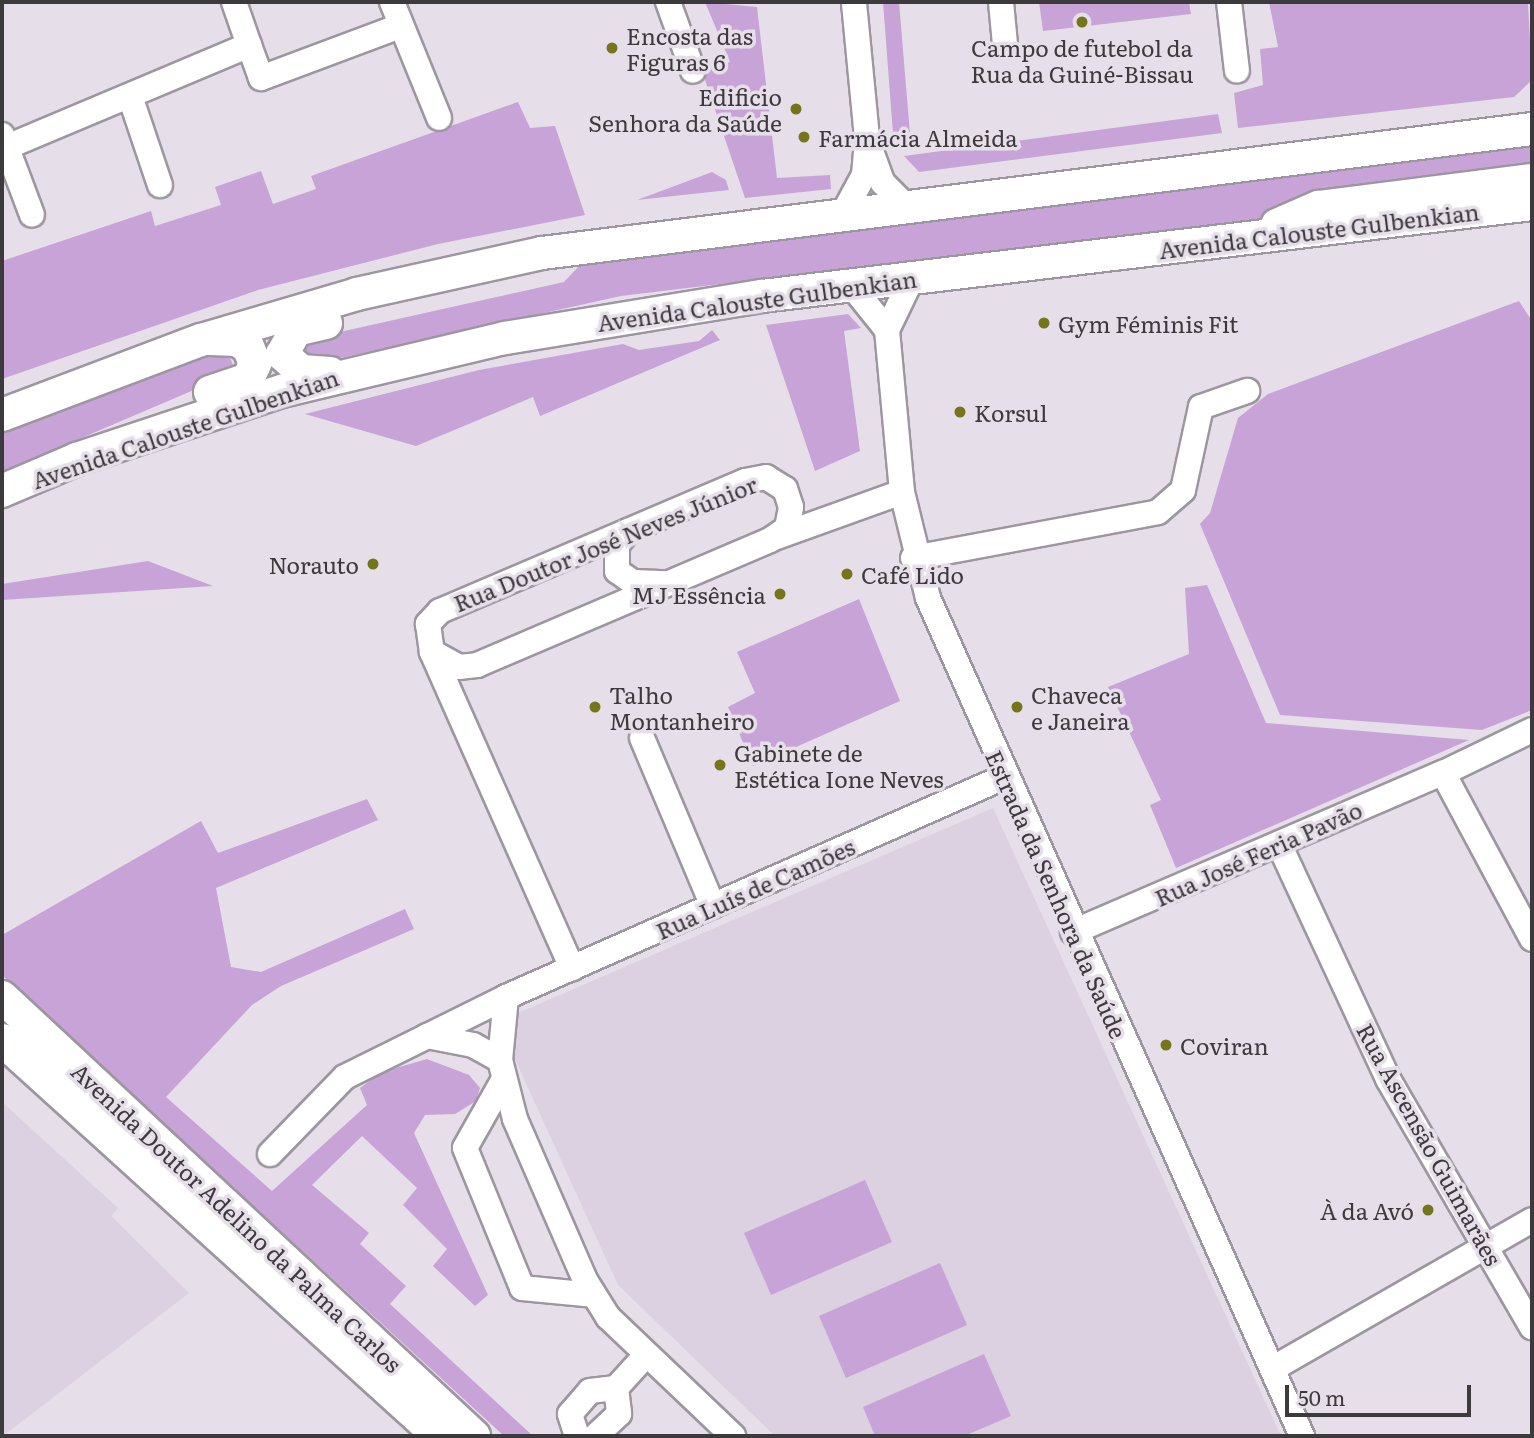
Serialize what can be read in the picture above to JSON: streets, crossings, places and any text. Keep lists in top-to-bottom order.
{
  "streets": {
    "main road": ["Avenida Calouste Gulbenkian", "Avenida Doutor Adelino da Palma Carlos"],
    "street": [
      "Rua Doutor José Neves Júnior",
      "Rua José Feria Pavão",
      "Rua Luís de Camões",
      "Estrada da Senhora da Saúde",
      "Rua Ascensão Guimarães"
    ]
  },
  "crossings": [
    ["Rua Doutor José Neves Júnior", "Estrada da Senhora da Saúde"],
    ["Rua José Feria Pavão", "Estrada da Senhora da Saúde"],
    ["Rua José Feria Pavão", "Rua Ascensão Guimarães"],
    ["Rua Luís de Camões", "Estrada da Senhora da Saúde"]
  ],
  "places": [
    "Campo de futebol da Rua da Guiné-Bissau",
    "Encosta das Figuras 6",
    "Edificio Senhora da Saúde",
    "Farmácia Almeida",
    "Gym Féminis Fit",
    "Korsul",
    "Norauto",
    "Café Lido",
    "MJ Essência",
    "Talho Montanheiro",
    "Chaveca e Janeira",
    "Gabinete de Estética Ione Neves",
    "Coviran",
    "À da Avó"
  ],
  "scale_bar": "50 m"
}
